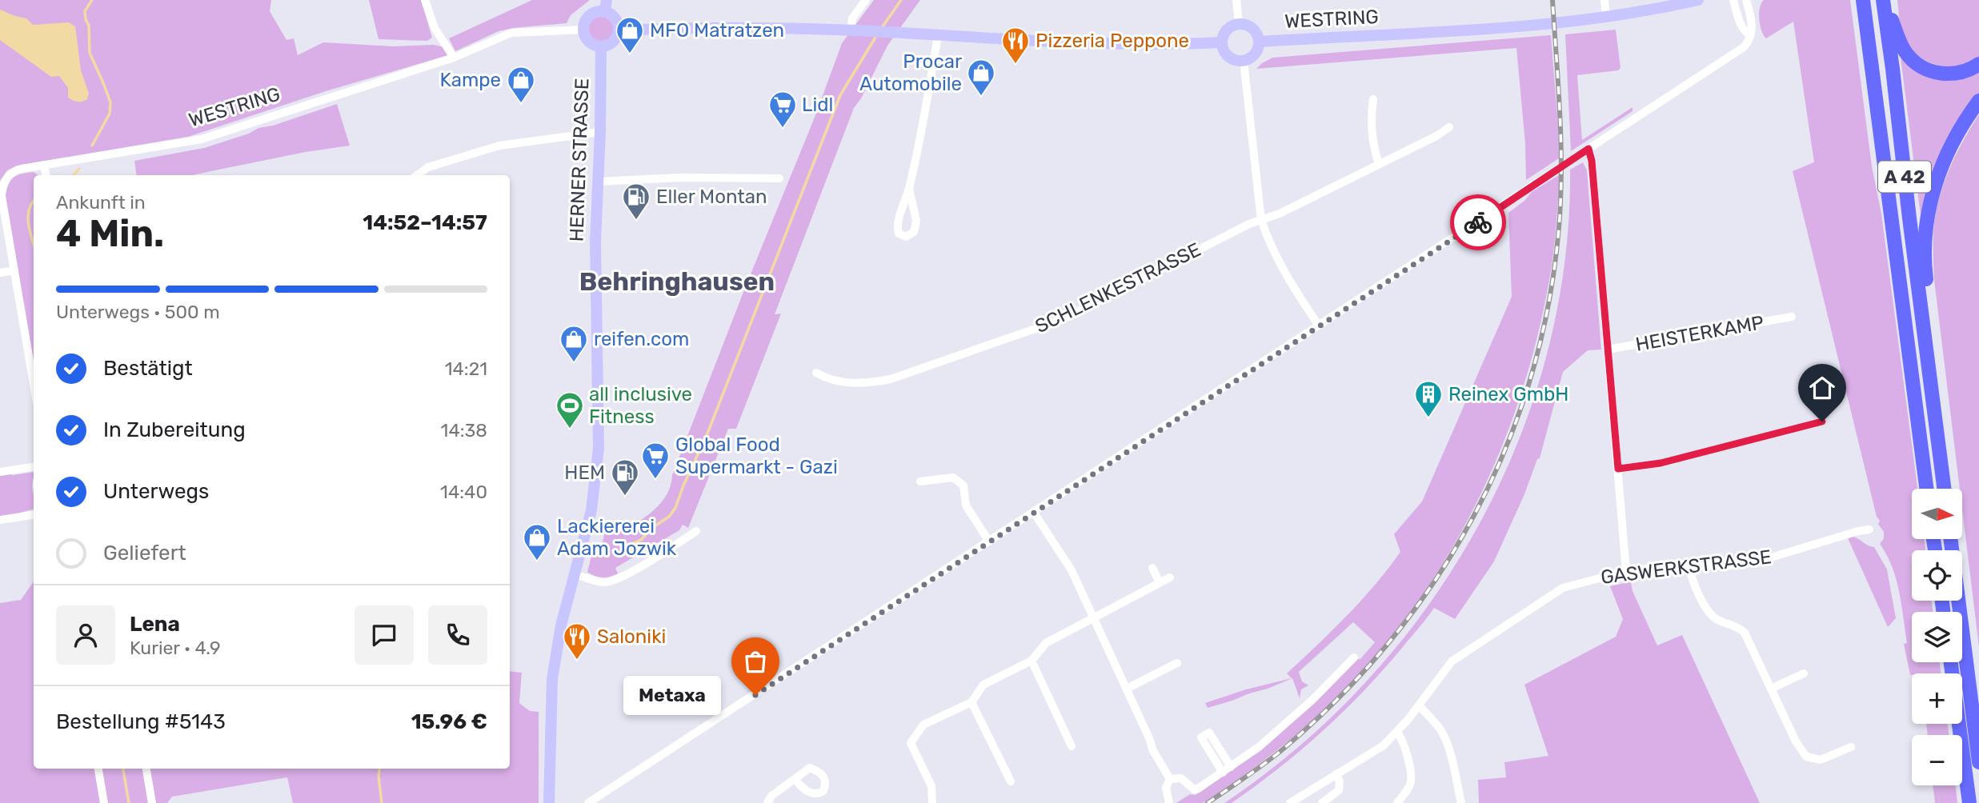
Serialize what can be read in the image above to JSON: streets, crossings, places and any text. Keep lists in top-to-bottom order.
{
  "streets": {
    "highway": ["A 42"],
    "main road": ["WESTRING", "HERNER STRASSE"],
    "street": ["SCHLENKESTRASSE", "HEISTERKAMP", "GASWERKSTRASSE"]
  },
  "crossings": [
    ["WESTRING", "HERNER STRASSE"]
  ],
  "districts": ["Behringhausen"],
  "places": {
    "shop": [
      "MFO Matratzen",
      "Procar Automobile",
      "Kampe",
      "reifen.com",
      "Lackiererei Adam Jozwik"
    ],
    "restaurant": ["Pizzeria Peppone", "Saloniki"],
    "supermarket": ["Lidl", "Global Food Supermarkt - Gazi"],
    "fuel station": ["Eller Montan", "HEM"],
    "building": ["Reinex GmbH"],
    "sports": ["all inclusive Fitness"],
    "other": ["Metaxa"]
  },
  "north": "right",
  "page": {
    "heading": ["4 Min.", "Ankunft in", "14:52–14:57"],
    "panel": [
      "Lena",
      "Kurier · 4.9",
      "Bestellung #5143",
      "15.96 €"
    ],
    "bar": "Unterwegs · 500 m",
    "list": [
      ["Bestätigt", "14:21"],
      ["In Zubereitung", "14:38"],
      ["Unterwegs", "14:40"],
      "Geliefert"
    ],
    "map_buttons": ["+", "−"],
    "bubble": "Metaxa"
  }
}
